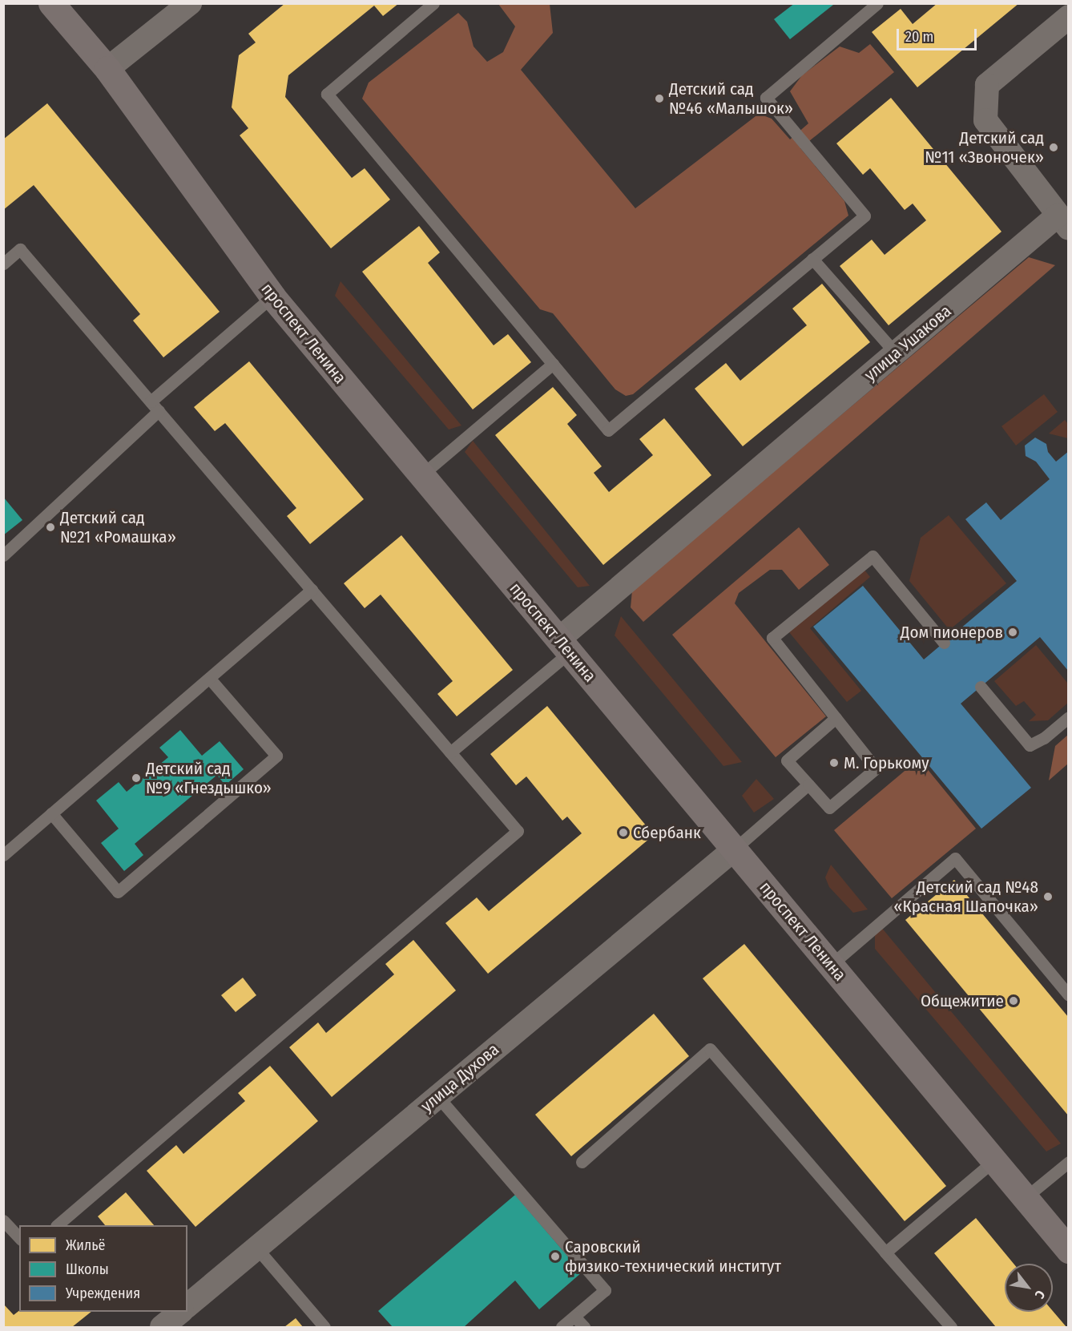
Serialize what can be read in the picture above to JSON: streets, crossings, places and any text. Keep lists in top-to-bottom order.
{
  "streets": {
    "street": ["проспект Ленина", "улица Ушакова", "улица Духова"]
  },
  "crossings": [
    ["проспект Ленина", "улица Ушакова"],
    ["проспект Ленина", "улица Духова"]
  ],
  "places": [
    "Детский сад №46 «Малышок»",
    "Детский сад №11 «Звоночек»",
    "Детский сад №21 «Ромашка»",
    "Дом пионеров",
    "М. Горькому",
    "Детский сад №9 «Гнездышко»",
    "Сбербанк",
    "Детский сад №48 «Красная Шапочка»",
    "Общежитие",
    "Саровский физико-технический институт"
  ],
  "legend": ["Жильё", "Школы", "Учреждения"],
  "scale_bar": "20 m",
  "north": "bottom right"
}
